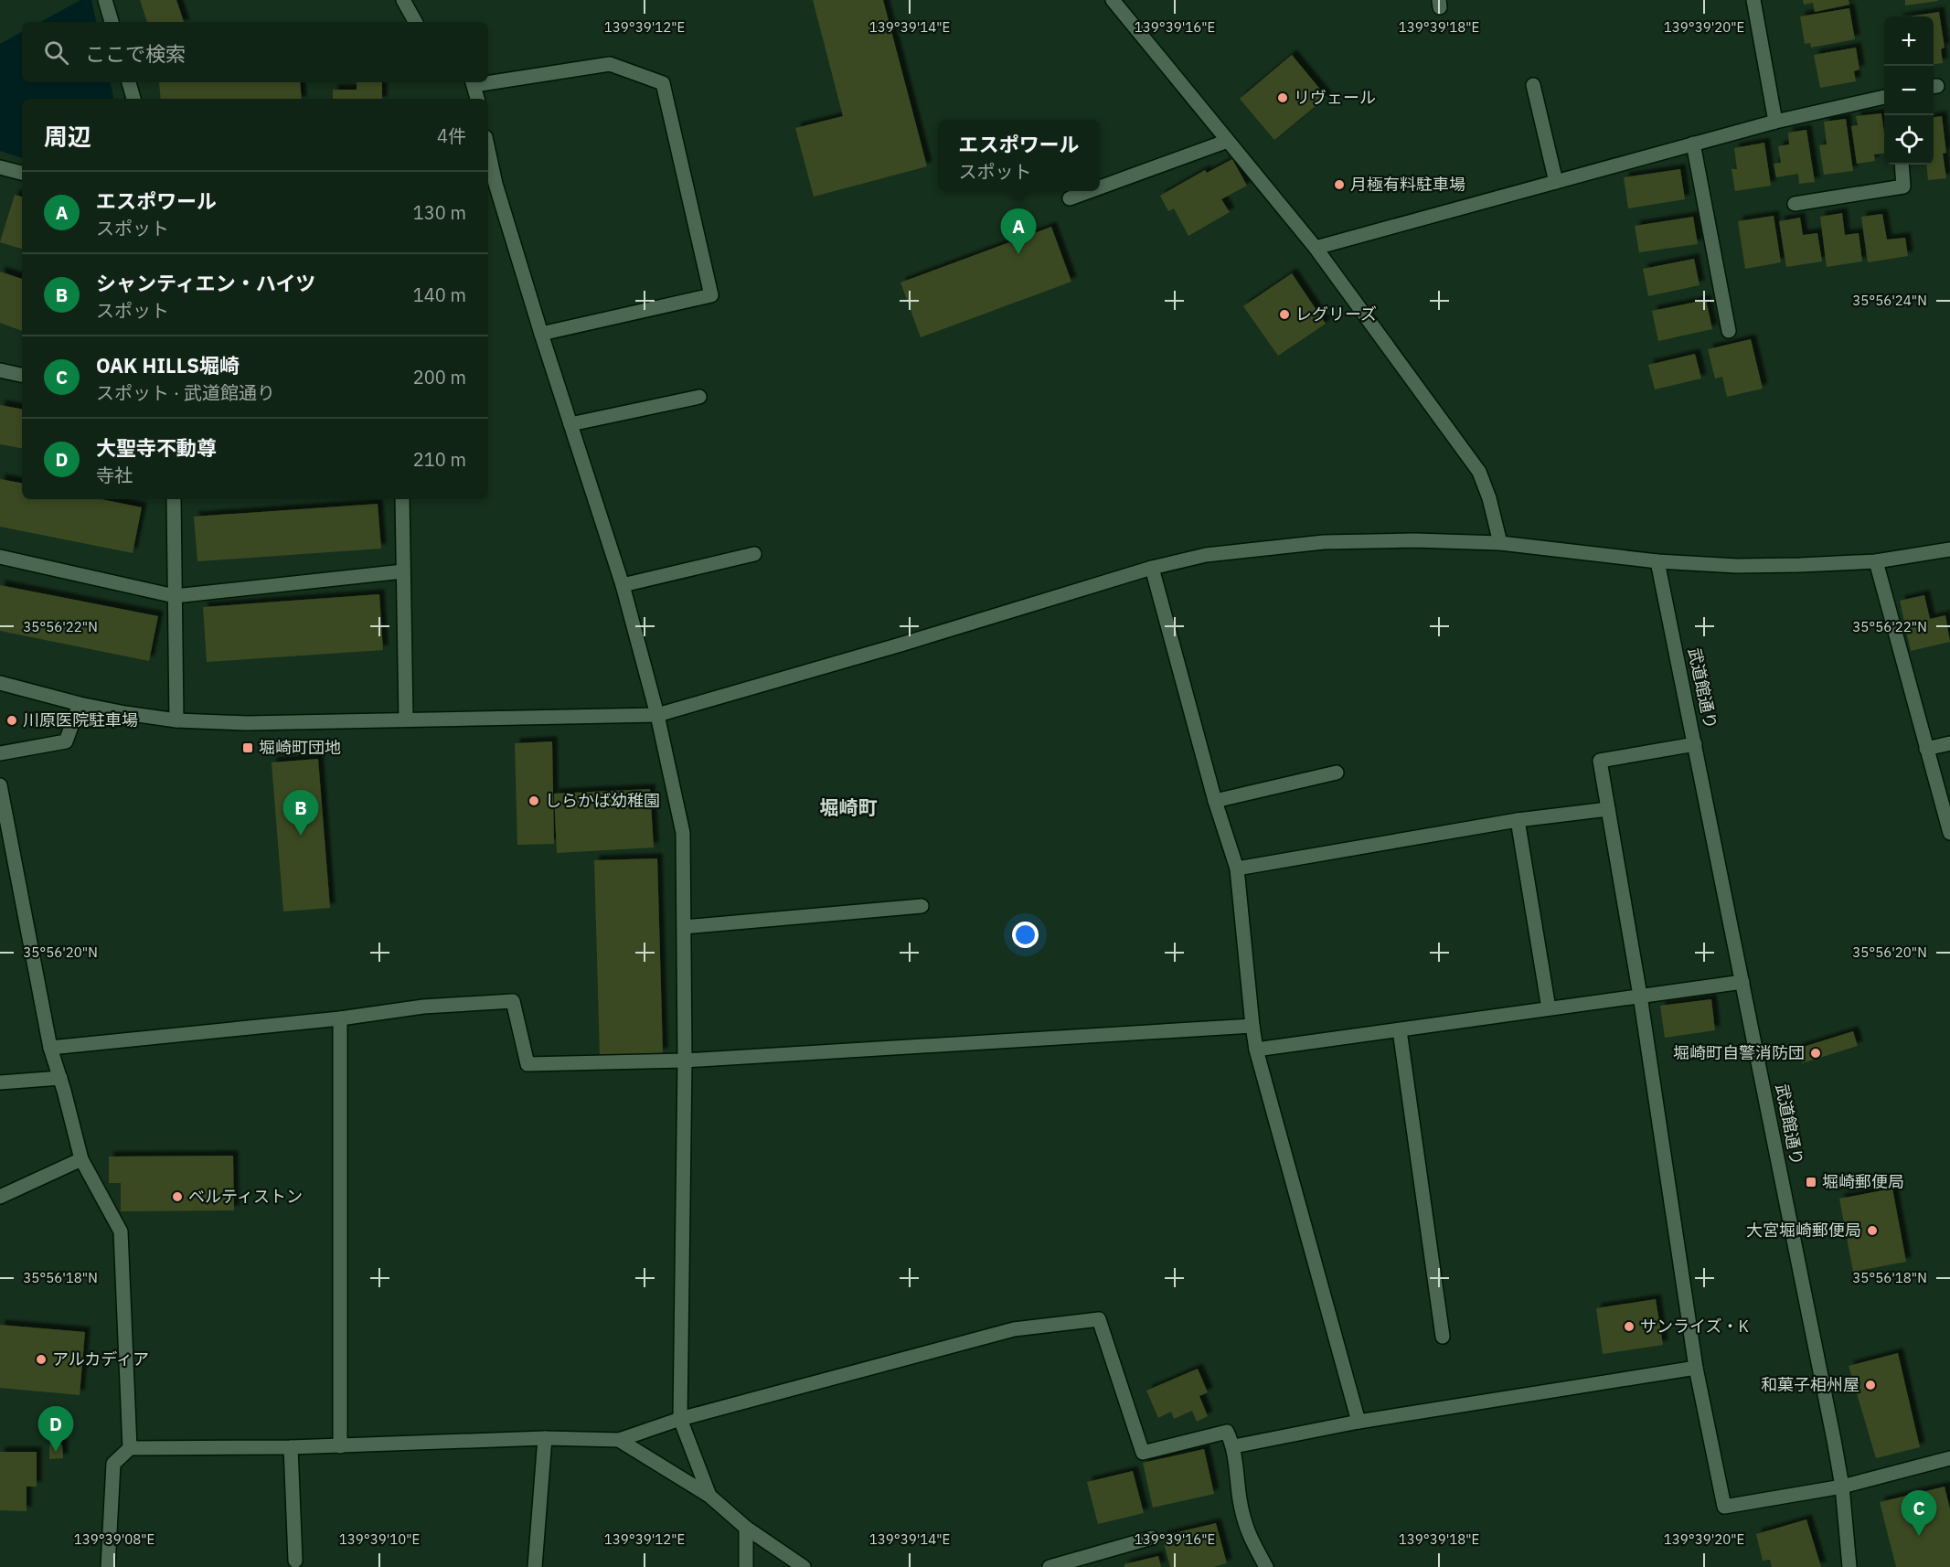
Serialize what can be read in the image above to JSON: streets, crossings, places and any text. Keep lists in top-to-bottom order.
{
  "streets": {
    "street": ["武道館通り"]
  },
  "districts": ["堀崎町"],
  "places": {
    "other": [
      "リヴェール",
      "月極有料駐車場",
      "レグリーズ",
      "川原医院駐車場",
      "しらかば幼稚園",
      "堀崎町自警消防団",
      "ベルティストン",
      "大宮堀崎郵便局",
      "サンライズ・K",
      "アルカディア",
      "和菓子相州屋"
    ],
    "transit": ["堀崎町団地", "堀崎郵便局"]
  },
  "page": {
    "map_buttons": ["+", "−"],
    "search": "ここで検索",
    "heading": ["周辺", "4件"],
    "popup": ["エスポワール", "スポット"],
    "list": [
      {
        "mark": "A",
        "name": "エスポワール",
        "note": "スポット",
        "value": "130 m"
      },
      {
        "mark": "B",
        "name": "シャンティエン・ハイツ",
        "note": "スポット",
        "value": "140 m"
      },
      {
        "mark": "C",
        "name": "OAK HILLS堀崎",
        "note": "スポット · 武道館通り",
        "value": "200 m"
      },
      {
        "mark": "D",
        "name": "大聖寺不動尊",
        "note": "寺社",
        "value": "210 m"
      }
    ],
    "pins": [
      "A",
      "B",
      "D",
      "C"
    ]
  },
  "coordinates": [
    "139°39'12\"E",
    "139°39'14\"E",
    "139°39'16\"E",
    "139°39'18\"E",
    "139°39'20\"E",
    "35°56'24\"N",
    "35°56'22\"N",
    "35°56'20\"N",
    "35°56'18\"N",
    "139°39'08\"E",
    "139°39'10\"E"
  ]
}
